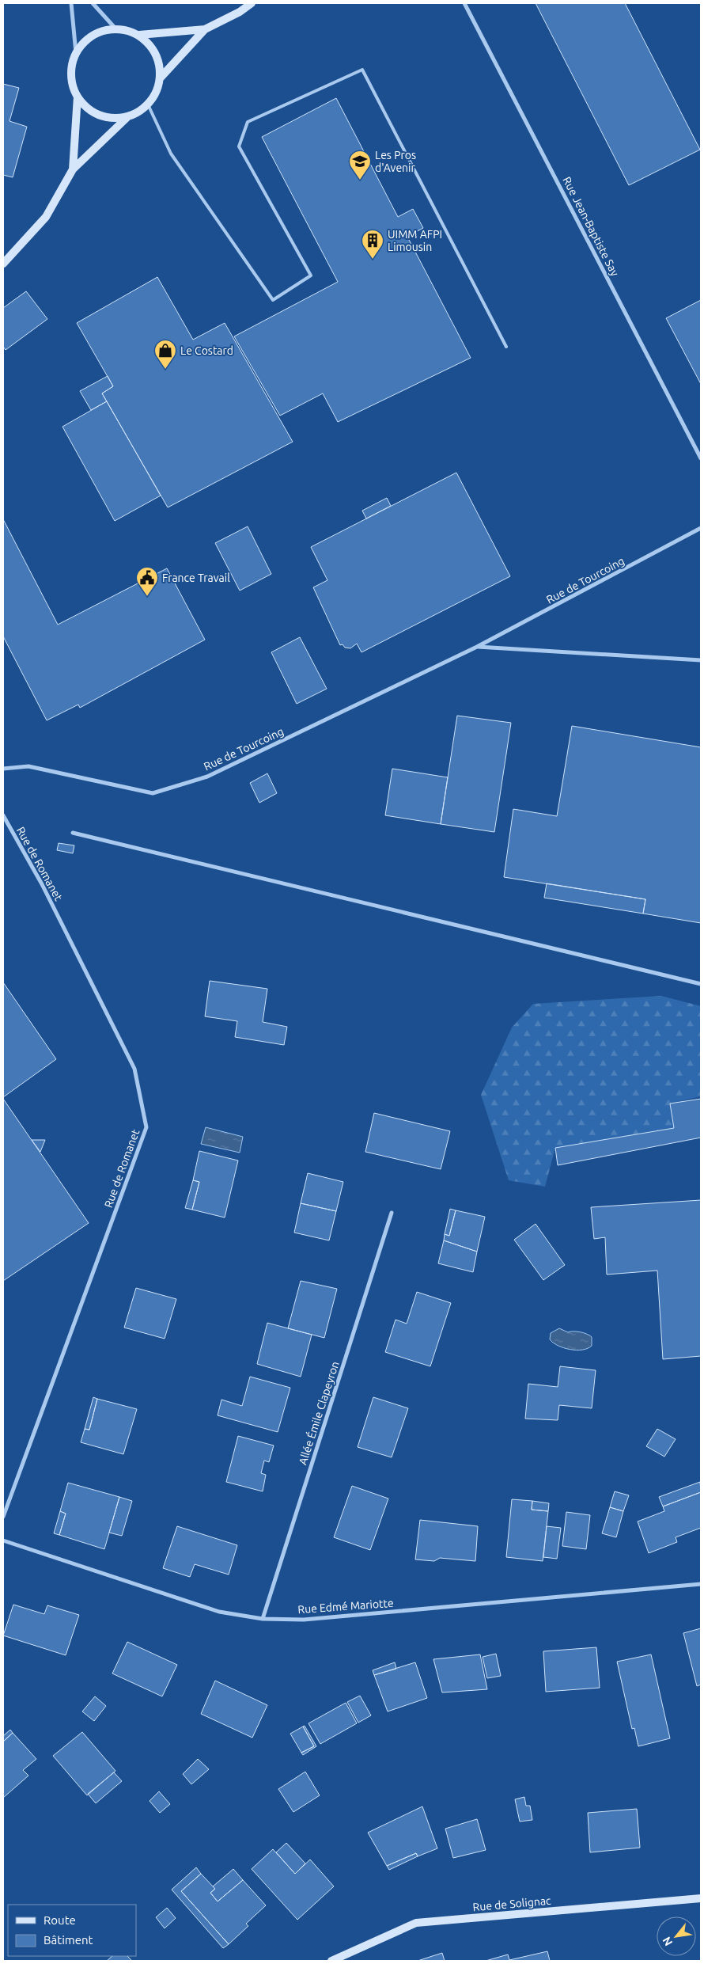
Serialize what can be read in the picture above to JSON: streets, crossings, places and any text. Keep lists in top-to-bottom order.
{
  "streets": {
    "street": [
      "Rue Jean-Baptiste Say",
      "Rue de Tourcoing",
      "Rue de Romanet",
      "Allée Émile Clapeyron",
      "Rue Edmé Mariotte",
      "Rue de Solignac"
    ]
  },
  "crossings": [
    ["Allée Émile Clapeyron", "Rue Edmé Mariotte"]
  ],
  "places": {
    "school or university": ["Les Pros d'Avenir"],
    "building": ["UIMM AFPI Limousin"],
    "shop": ["Le Costard"],
    "public building": ["France Travail"]
  },
  "legend": ["Route", "Bâtiment"],
  "north": "bottom left"
}
